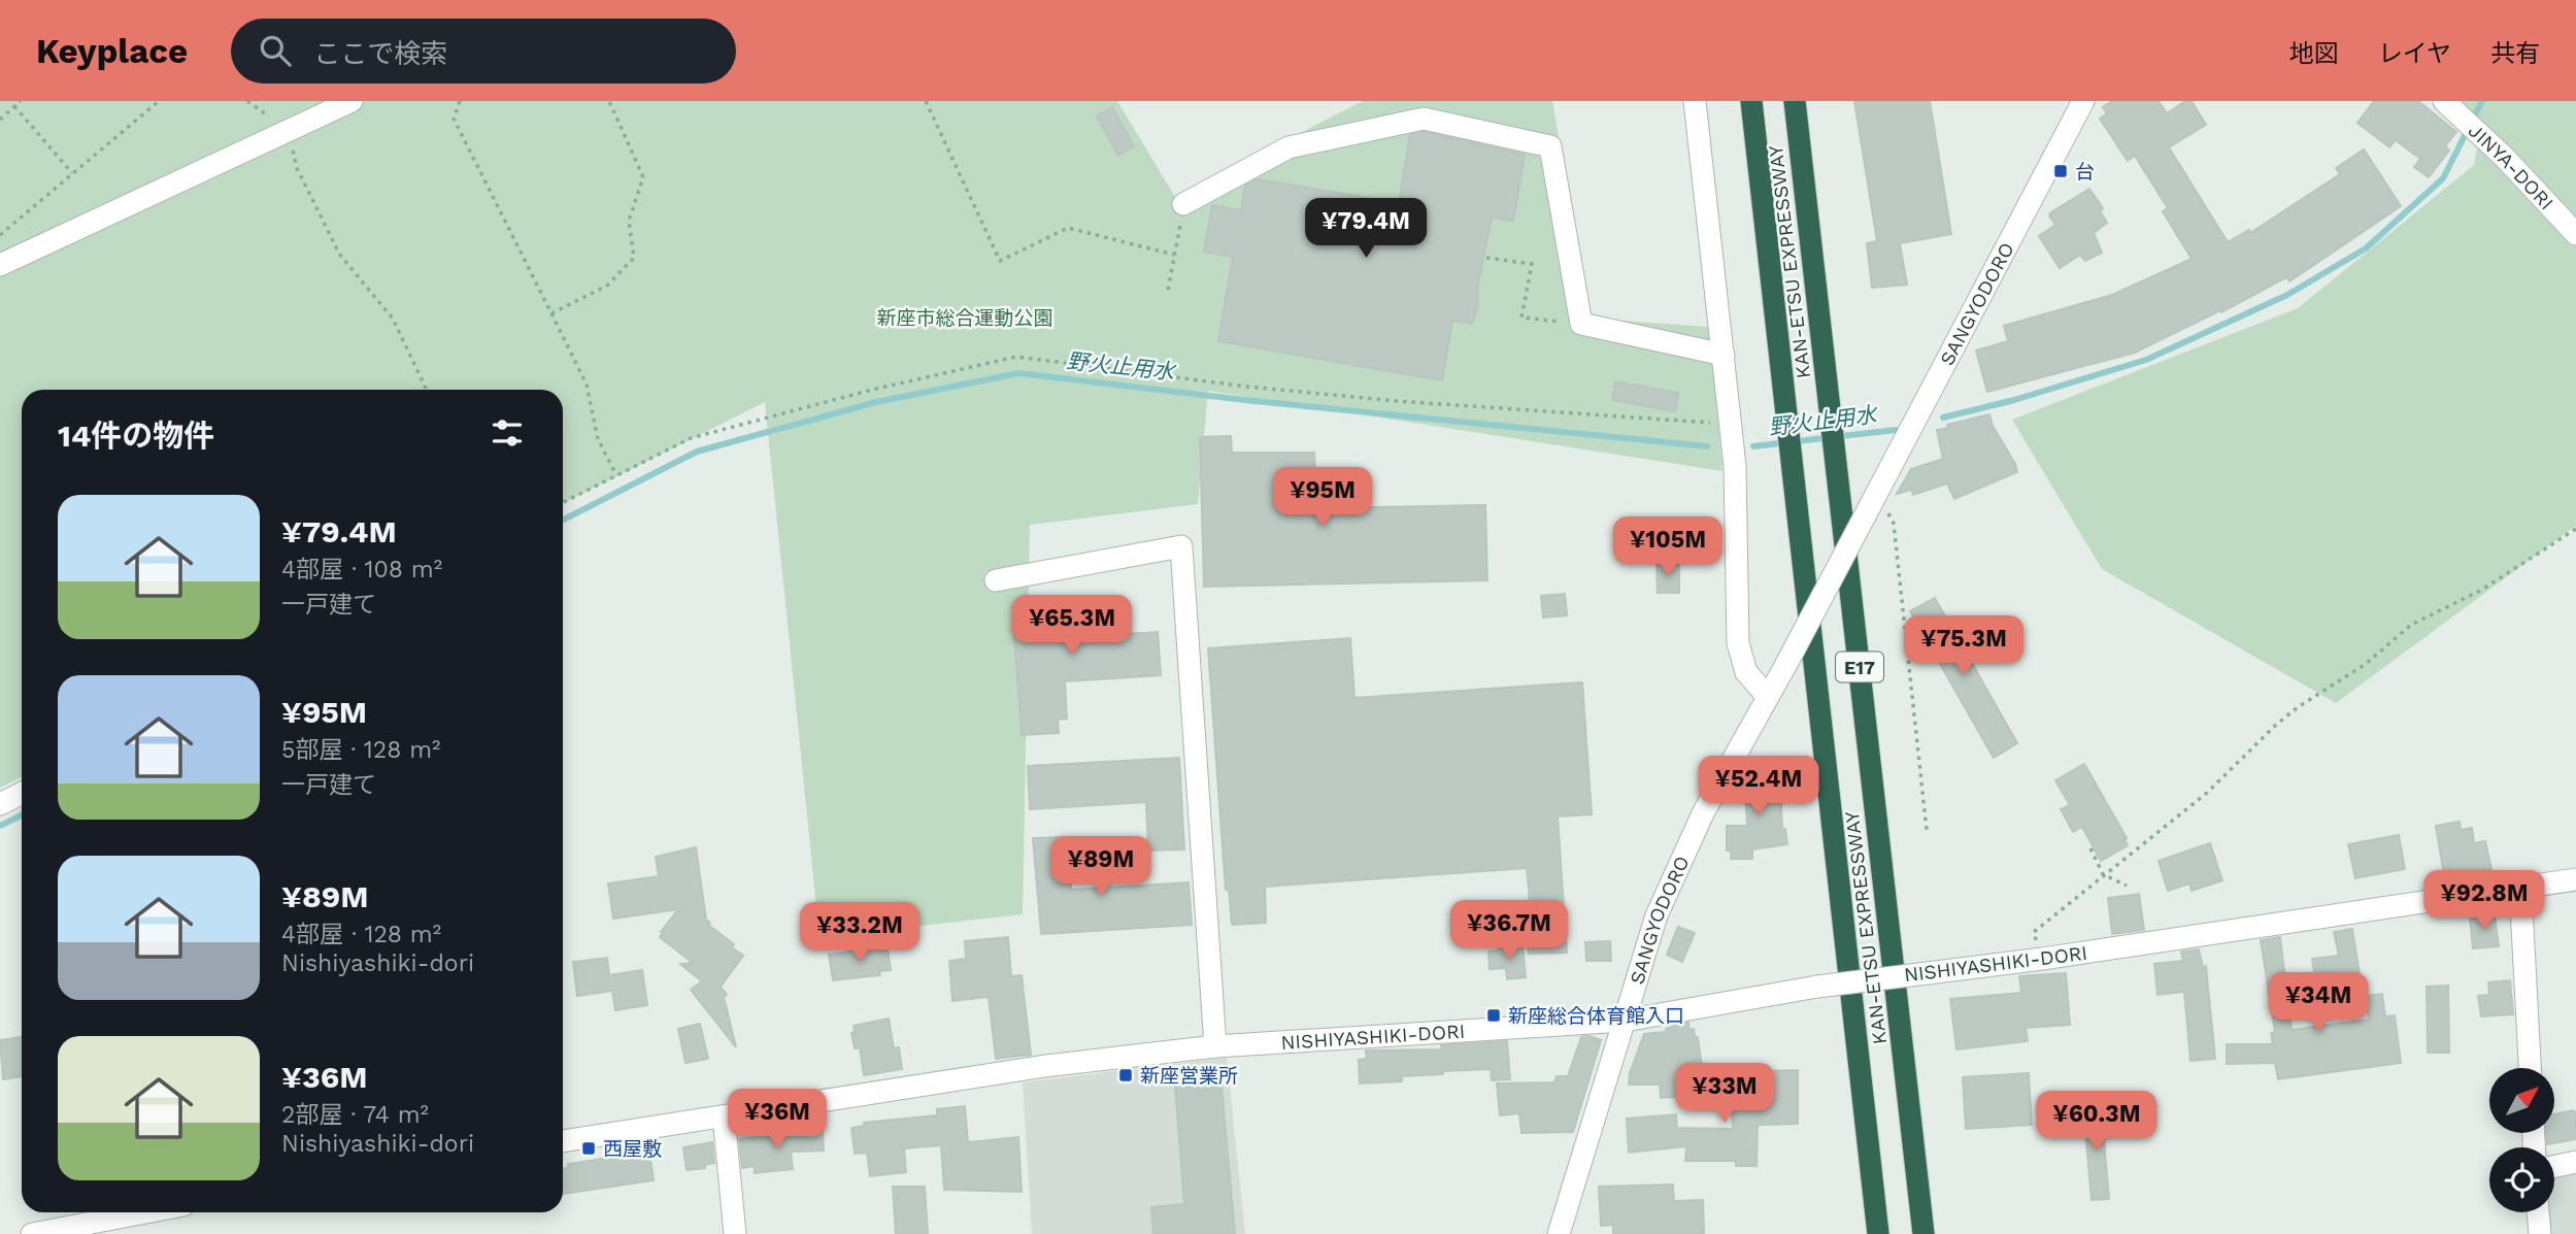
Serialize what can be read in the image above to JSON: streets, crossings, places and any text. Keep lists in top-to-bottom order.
{
  "streets": {
    "highway": ["KAN-ETSU EXPRESSWAY", "E17"],
    "street": ["JINYA-DORI", "SANGYODORO", "NISHIYASHIKI-DORI"]
  },
  "crossings": [
    ["SANGYODORO", "NISHIYASHIKI-DORI"]
  ],
  "water": ["野火止用水"],
  "parks": ["新座市総合運動公園"],
  "places": {
    "transit": [
      "台",
      "新座総合体育館入口",
      "新座営業所",
      "西屋敷"
    ]
  },
  "north": "top right",
  "page": {
    "header": "Keyplace",
    "search": "ここで検索",
    "nav": ["地図", "レイヤ", "共有"],
    "price": [
      "¥79.4M",
      "¥95M",
      "¥105M",
      "¥65.3M",
      "¥75.3M",
      "¥52.4M",
      "¥89M",
      "¥92.8M",
      "¥36.7M",
      "¥33.2M",
      "¥34M",
      "¥33M",
      "¥36M",
      "¥60.3M"
    ],
    "heading": "14件の物件",
    "list": [
      {
        "name": "¥79.4M",
        "note": "4部屋 · 108 m² · 一戸建て"
      },
      {
        "name": "¥95M",
        "note": "5部屋 · 128 m² · 一戸建て"
      },
      {
        "name": "¥89M",
        "note": "4部屋 · 128 m² · Nishiyashiki-dori"
      },
      {
        "name": "¥36M",
        "note": "2部屋 · 74 m² · Nishiyashiki-dori"
      }
    ]
  }
}
